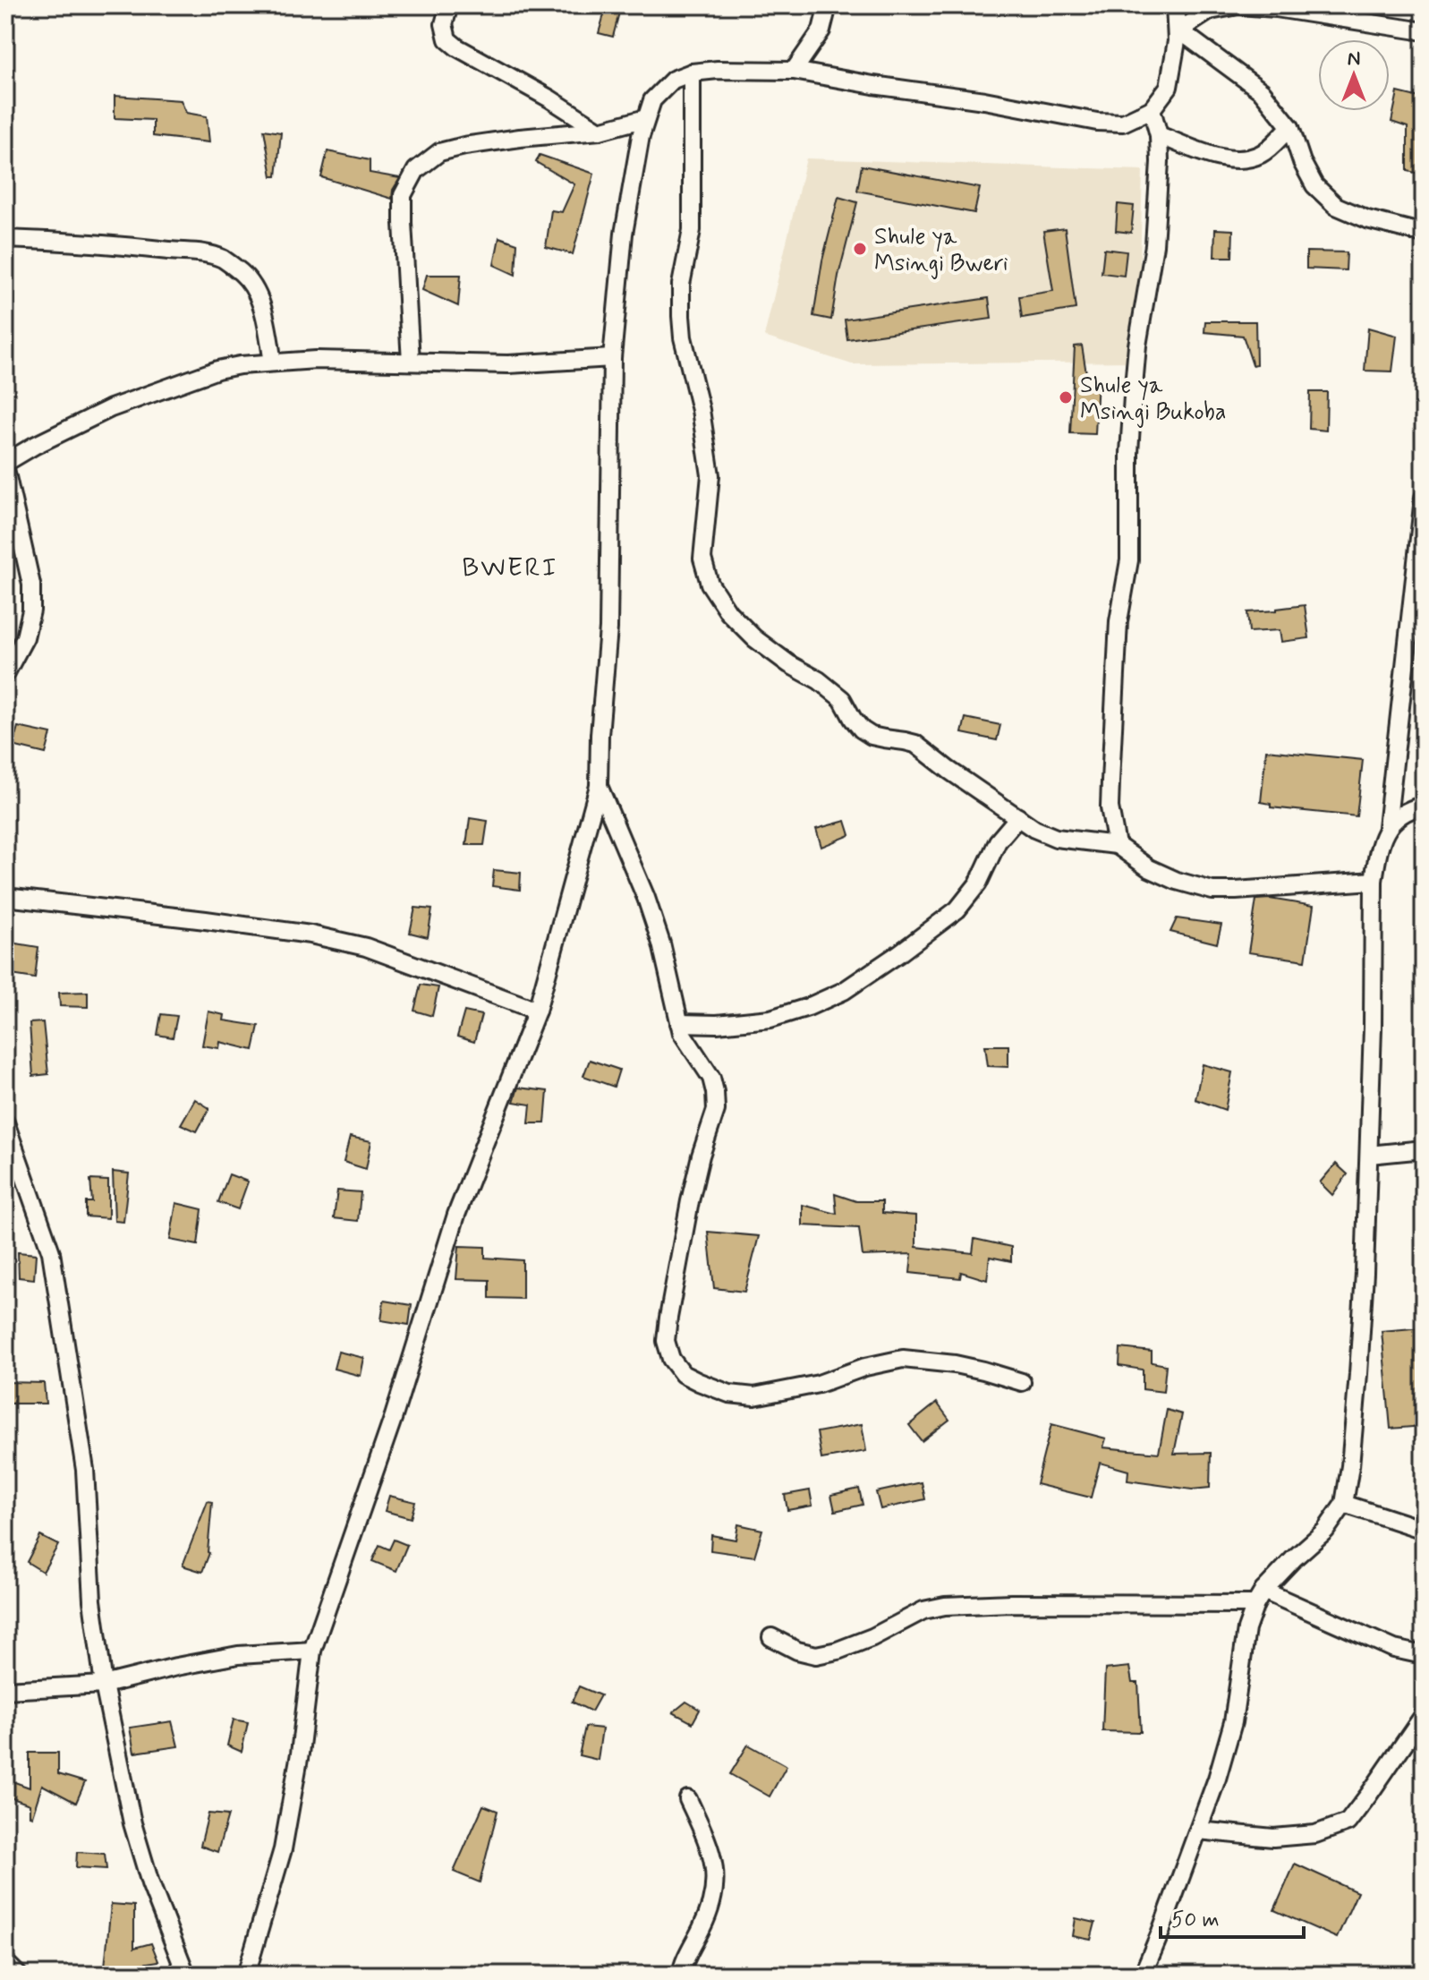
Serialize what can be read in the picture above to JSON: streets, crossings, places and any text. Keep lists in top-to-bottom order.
{
  "districts": ["BWERI"],
  "places": ["Shule ya Msingi Bweri", "Shule ya Msingi Bukoba"],
  "scale_bar": "50 m",
  "north": "top"
}
